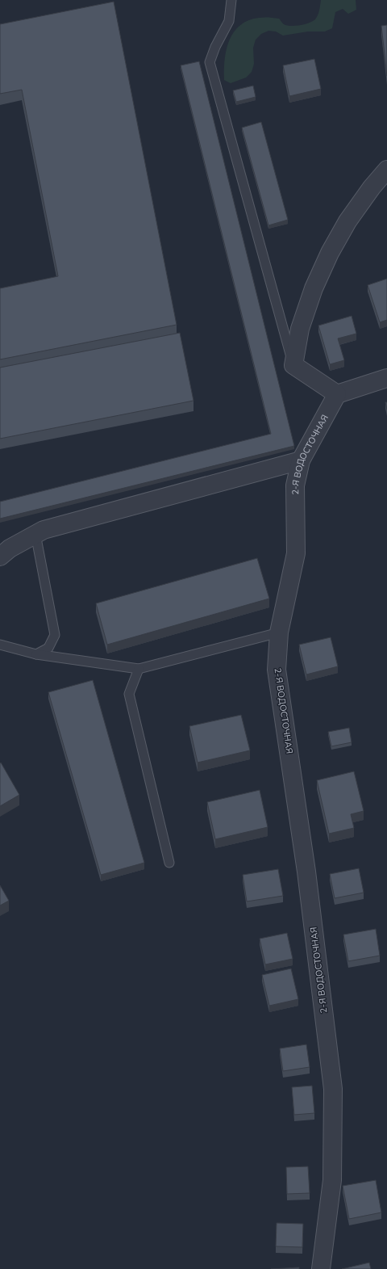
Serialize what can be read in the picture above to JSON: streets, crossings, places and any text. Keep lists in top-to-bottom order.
{
  "streets": {
    "street": ["2-Я ВОДОСТОЧНАЯ"]
  }
}
